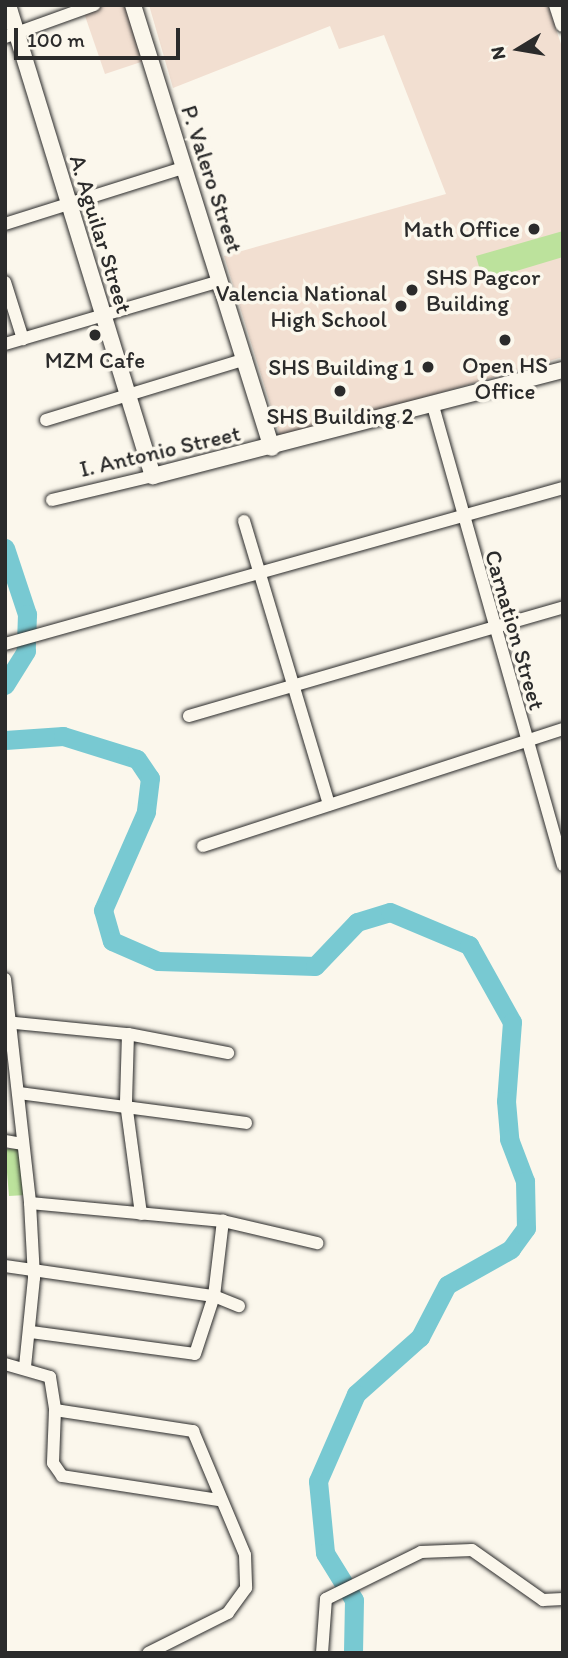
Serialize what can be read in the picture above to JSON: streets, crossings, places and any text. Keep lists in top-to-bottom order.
{
  "streets": {
    "street": [
      "P. Valero Street",
      "A. Aguilar Street",
      "I. Antonio Street",
      "Carnation Street"
    ]
  },
  "crossings": [
    ["P. Valero Street", "I. Antonio Street"],
    ["A. Aguilar Street", "I. Antonio Street"],
    ["I. Antonio Street", "Carnation Street"]
  ],
  "places": [
    "Math Office",
    "SHS Pagcor Building",
    "Valencia National High School",
    "MZM Cafe",
    "Open HS Office",
    "SHS Building 1",
    "SHS Building 2"
  ],
  "scale_bar": "100 m",
  "north": "left"
}
